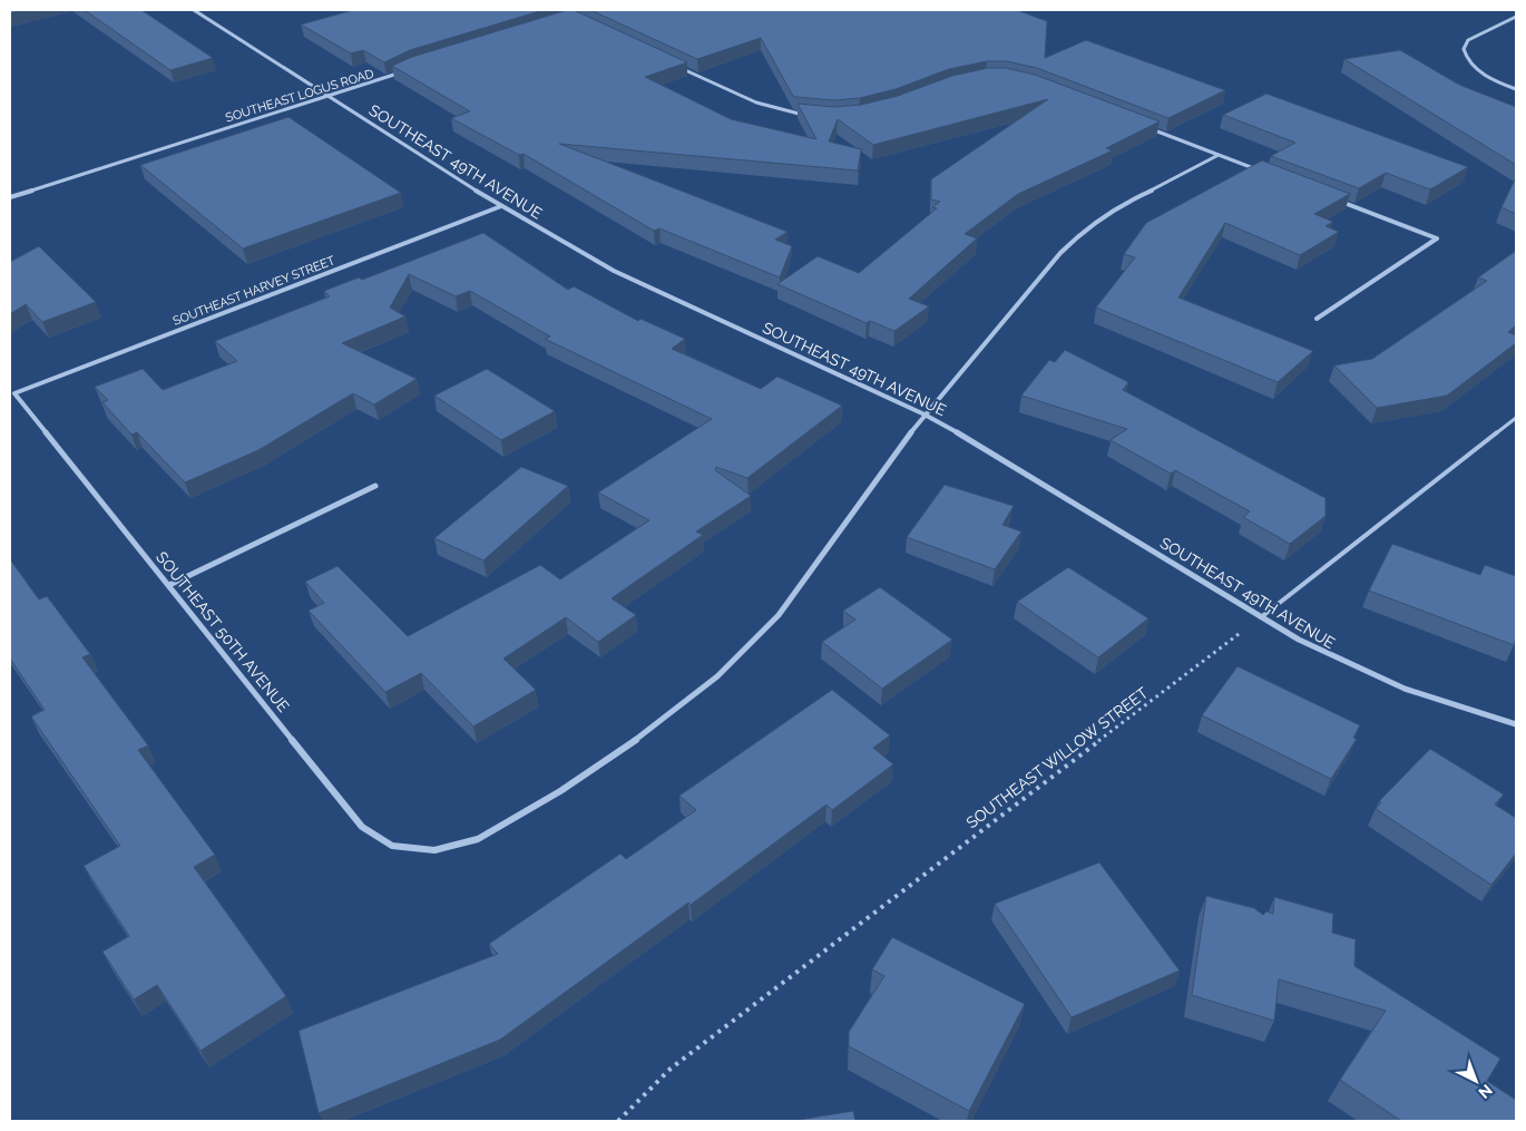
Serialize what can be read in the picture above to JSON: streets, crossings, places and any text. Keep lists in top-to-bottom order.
{
  "streets": {
    "street": [
      "SOUTHEAST LOGUS ROAD",
      "SOUTHEAST 49TH AVENUE",
      "SOUTHEAST HARVEY STREET",
      "SOUTHEAST 50TH AVENUE"
    ],
    "path": ["SOUTHEAST WILLOW STREET"]
  },
  "crossings": [
    ["SOUTHEAST LOGUS ROAD", "SOUTHEAST 49TH AVENUE"],
    ["SOUTHEAST 49TH AVENUE", "SOUTHEAST HARVEY STREET"],
    ["SOUTHEAST 49TH AVENUE", "SOUTHEAST 50TH AVENUE"],
    ["SOUTHEAST 49TH AVENUE", "SOUTHEAST WILLOW STREET"],
    ["SOUTHEAST HARVEY STREET", "SOUTHEAST 50TH AVENUE"]
  ],
  "north": "bottom right"
}
